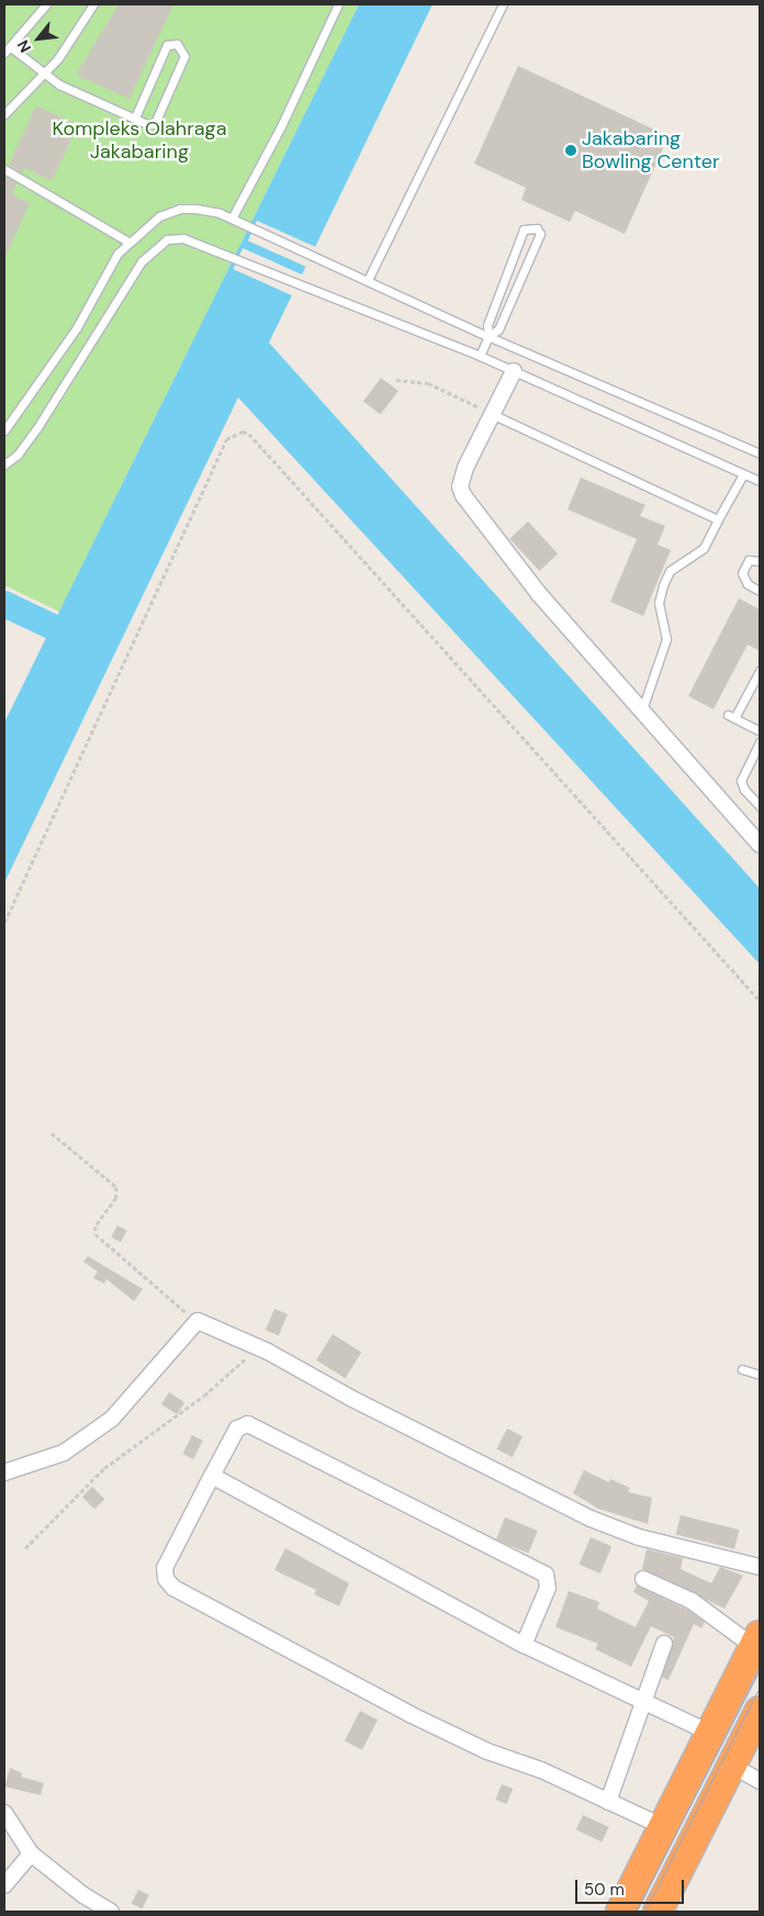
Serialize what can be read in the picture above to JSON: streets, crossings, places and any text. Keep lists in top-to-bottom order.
{
  "parks": ["Kompleks Olahraga Jakabaring"],
  "places": ["Jakabaring Bowling Center"],
  "scale_bar": "50 m",
  "north": "bottom left"
}
